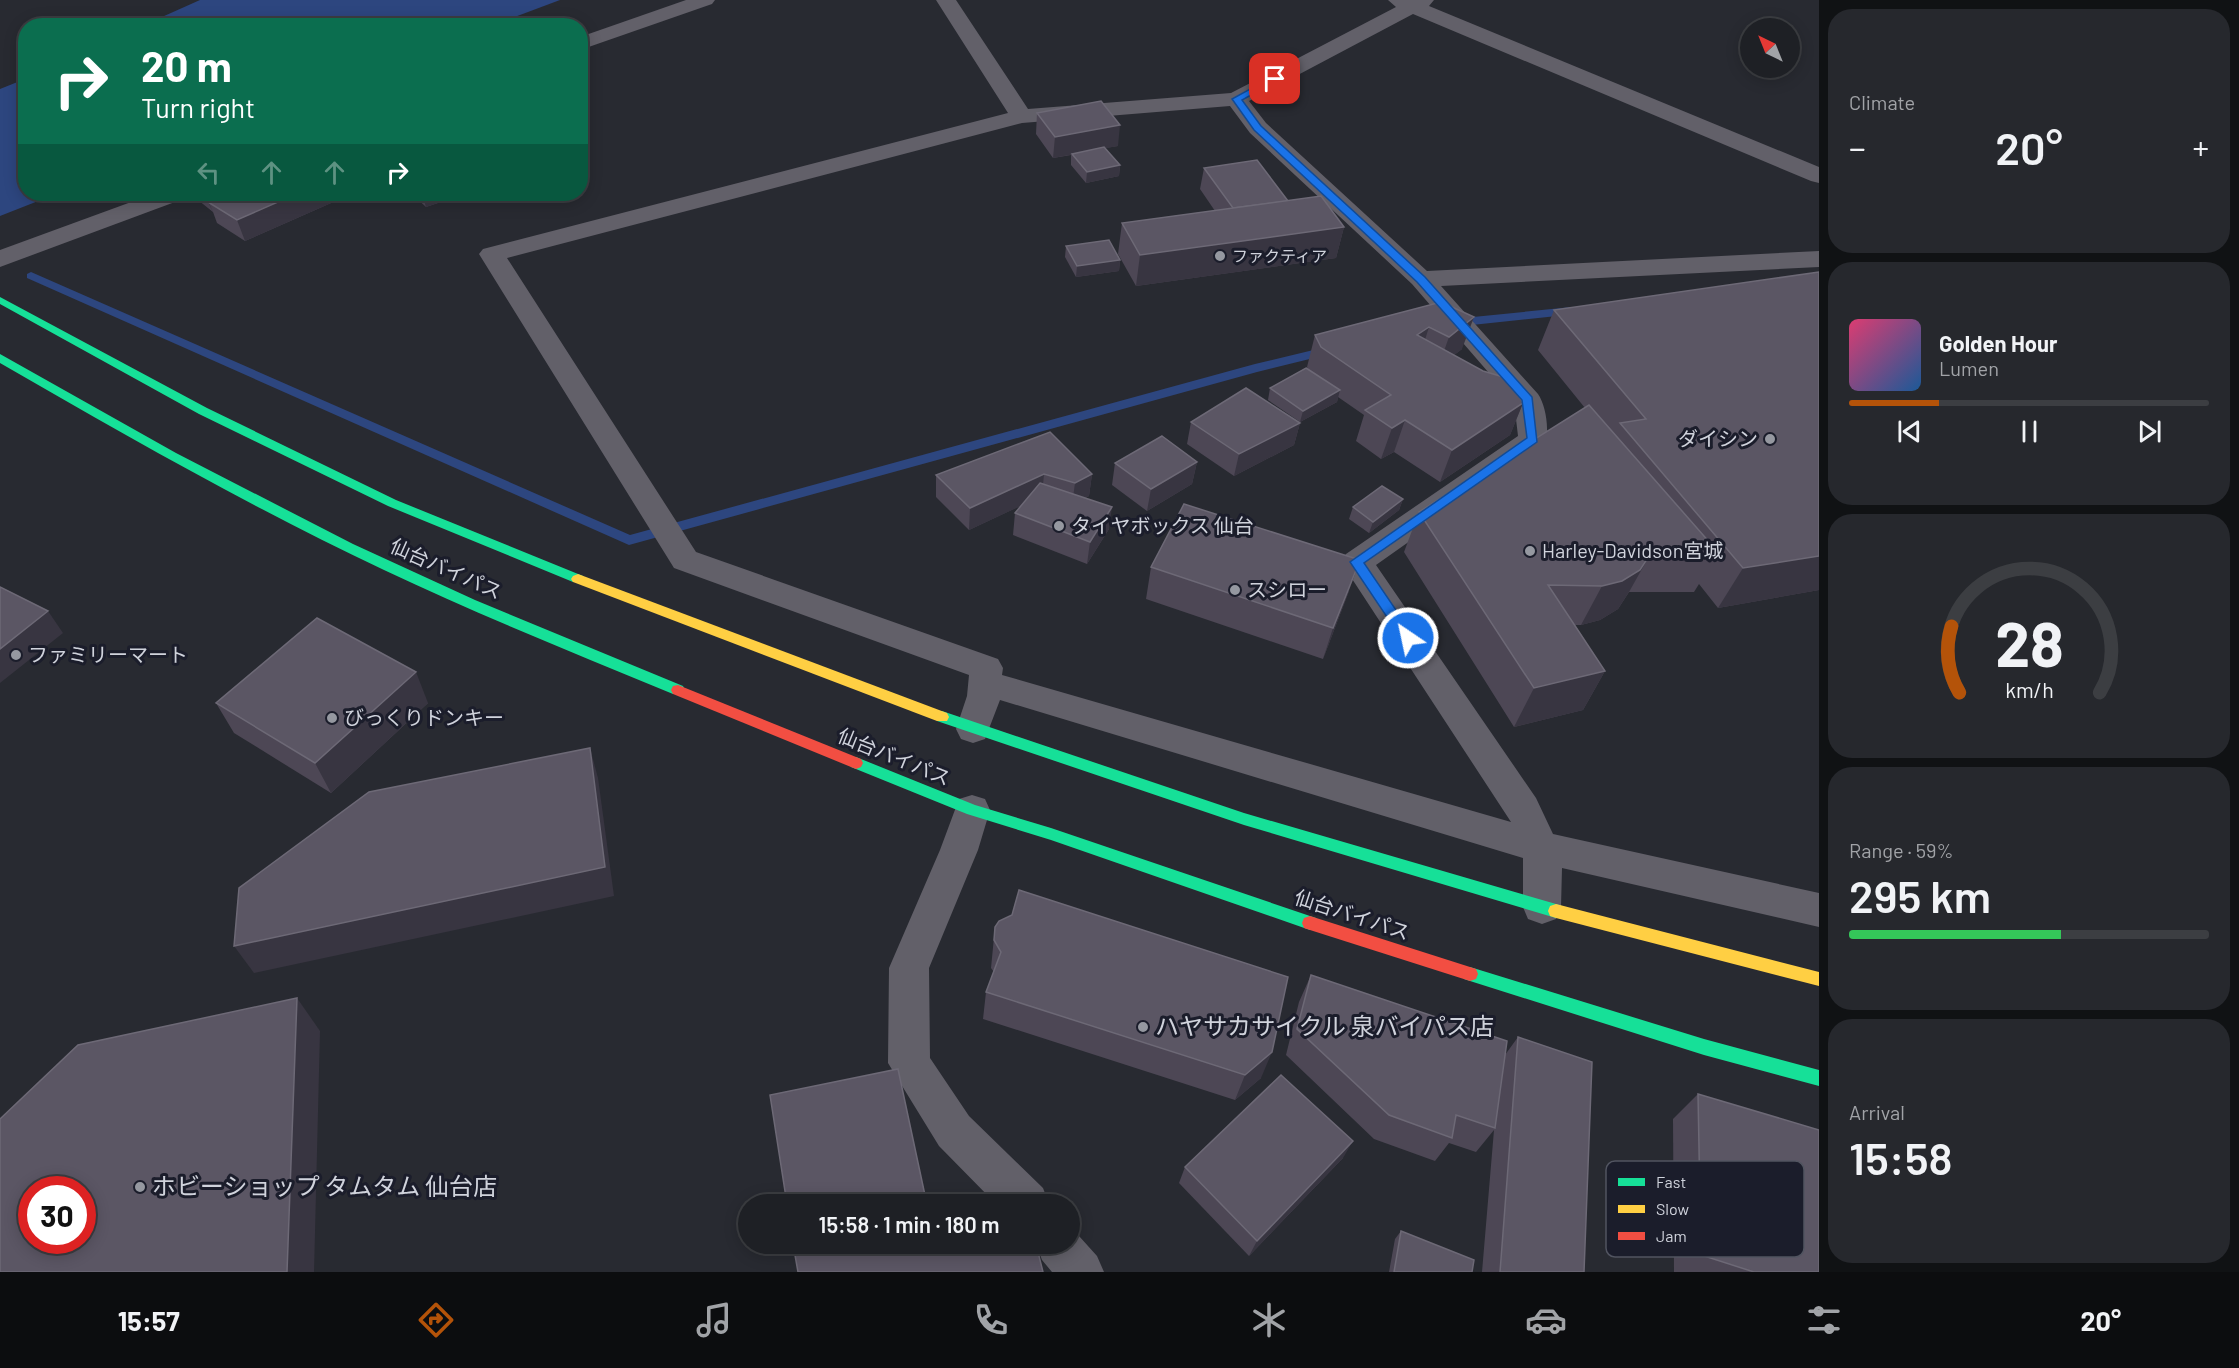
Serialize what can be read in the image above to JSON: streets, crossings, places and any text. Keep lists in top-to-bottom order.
{
  "streets": {
    "highway": ["仙台バイパス"]
  },
  "places": [
    "ファクティア",
    "ダイシン",
    "タイヤボックス 仙台",
    "Harley-Davidson宮城",
    "スシロー",
    "ファミリーマート",
    "びっくりドンキー",
    "ハヤサカサイクル 泉バイパス店",
    "ホビーショップ タムタム 仙台店"
  ],
  "legend": ["Fast", "Slow", "Jam"],
  "north": "top left",
  "page": {
    "tile": [
      "Climate",
      ["Range · 59%", "295 km"],
      ["Arrival", "15:58"]
    ],
    "turn": ["20 m", "Turn right"],
    "heat": ["−", "20°", "+"],
    "song": ["Golden Hour", "Lumen"],
    "limit": "30",
    "trip": "15:58 · 1 min · 180 m",
    "tabs": ["15:57", "20°"],
    "gauge": ["28", "km/h"]
  }
}
